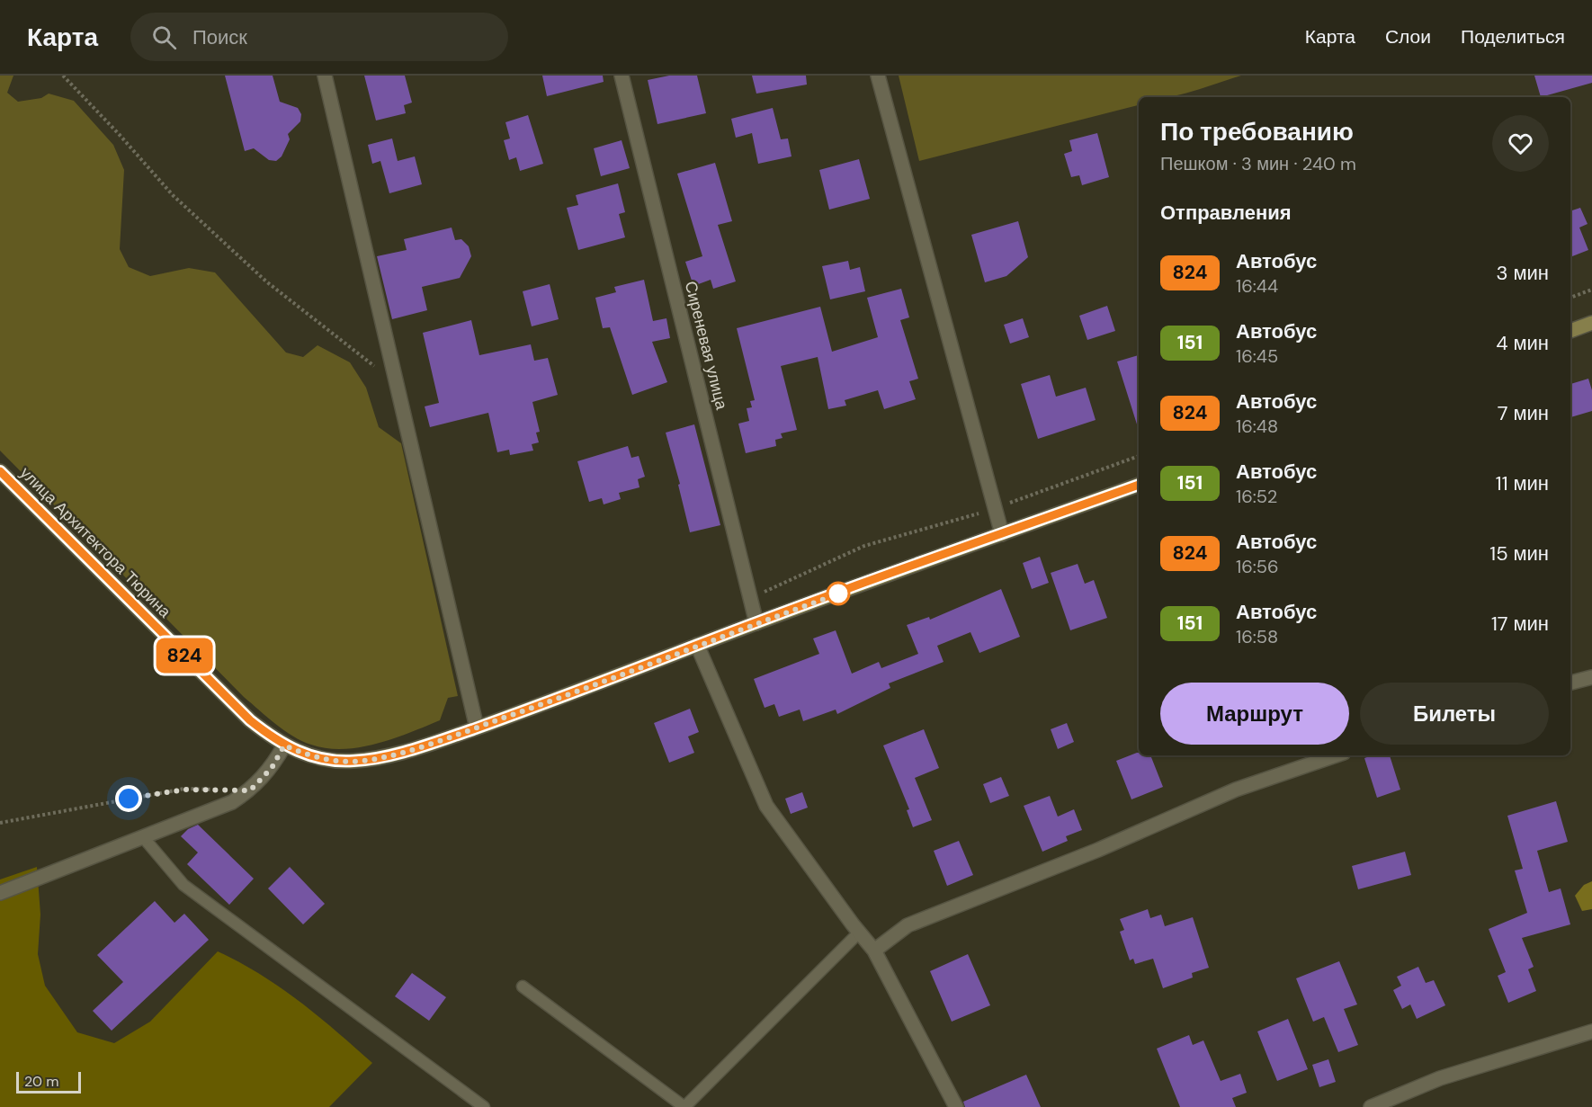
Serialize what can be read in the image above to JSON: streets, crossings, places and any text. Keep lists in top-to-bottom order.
{
  "streets": {
    "street": ["Сиреневая улица", "улица Архитектора Тюрина"]
  },
  "crossings": [
    ["Сиреневая улица", "улица Архитектора Тюрина"]
  ],
  "lines": ["bus line 824"],
  "scale_bar": "20 m",
  "page": {
    "header": "Карта",
    "search": "Поиск",
    "nav": ["Карта", "Слои", "Поделиться"],
    "on_map": "824",
    "heading": [
      ["По требованию", "Пешком · 3 мин · 240 m"],
      "Отправления"
    ],
    "list": [
      {
        "mark": "824",
        "name": "Автобус",
        "note": "16:44",
        "value": "3 мин"
      },
      {
        "mark": "151",
        "name": "Автобус",
        "note": "16:45",
        "value": "4 мин"
      },
      {
        "mark": "824",
        "name": "Автобус",
        "note": "16:48",
        "value": "7 мин"
      },
      {
        "mark": "151",
        "name": "Автобус",
        "note": "16:52",
        "value": "11 мин"
      },
      {
        "mark": "824",
        "name": "Автобус",
        "note": "16:56",
        "value": "15 мин"
      },
      {
        "mark": "151",
        "name": "Автобус",
        "note": "16:58",
        "value": "17 мин"
      }
    ],
    "buttons": ["Маршрут", "Билеты"],
    "scale": "20 m"
  }
}
